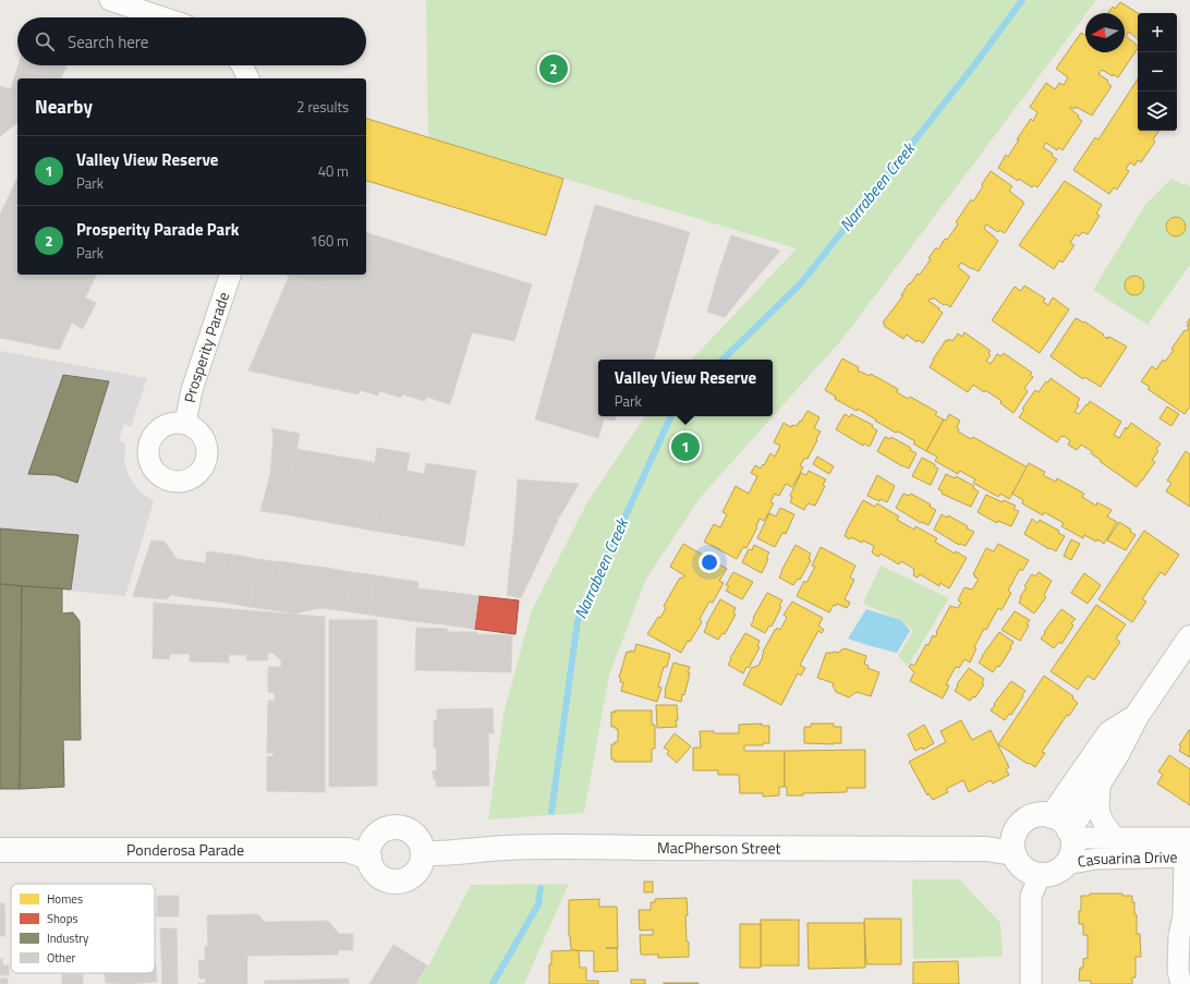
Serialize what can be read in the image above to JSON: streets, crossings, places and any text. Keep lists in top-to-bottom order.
{
  "streets": {
    "street": [
      "Prosperity Parade",
      "MacPherson Street",
      "Ponderosa Parade",
      "Casuarina Drive"
    ]
  },
  "crossings": [
    ["MacPherson Street", "Ponderosa Parade"],
    ["MacPherson Street", "Casuarina Drive"]
  ],
  "water": ["Narrabeen Creek"],
  "legend": [
    "Homes",
    "Shops",
    "Industry",
    "Other"
  ],
  "north": "left",
  "page": {
    "map_buttons": ["+", "−"],
    "search": "Search here",
    "pins": ["2", "1"],
    "heading": ["Nearby", "2 results"],
    "list": [
      {
        "mark": "1",
        "name": "Valley View Reserve",
        "note": "Park",
        "value": "40 m"
      },
      {
        "mark": "2",
        "name": "Prosperity Parade Park",
        "note": "Park",
        "value": "160 m"
      }
    ],
    "popup": ["Valley View Reserve", "Park"]
  }
}
